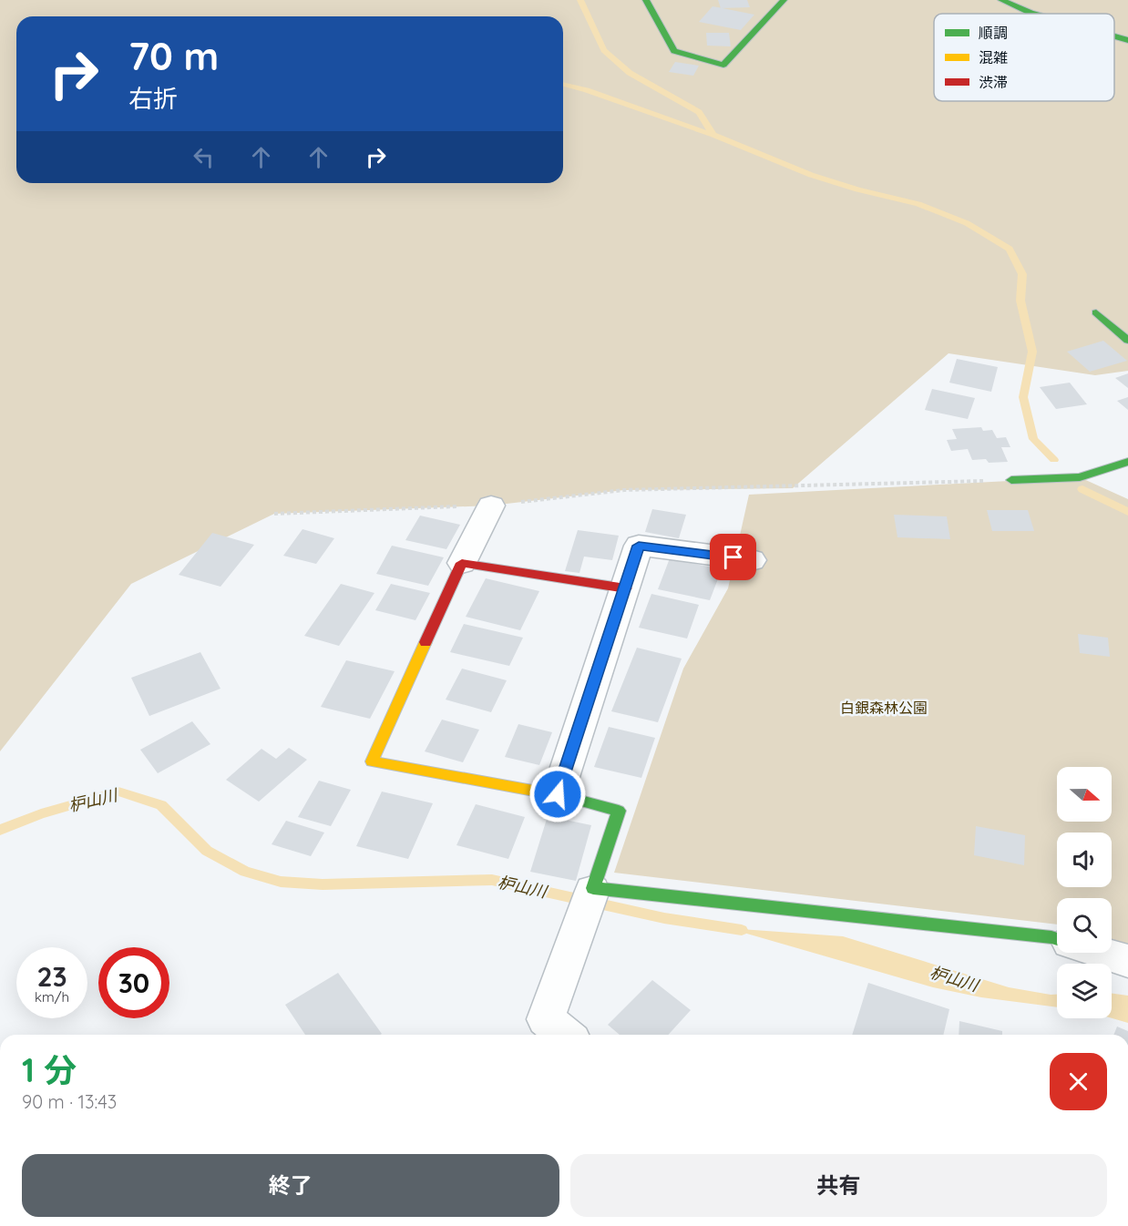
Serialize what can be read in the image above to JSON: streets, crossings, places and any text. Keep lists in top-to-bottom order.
{
  "water": ["枦山川"],
  "parks": ["白銀森林公園"],
  "legend": ["順調", "混雑", "渋滞"],
  "north": "right",
  "page": {
    "turn": ["70 m", "右折"],
    "speed": "23 km/h",
    "limit": "30",
    "heading": ["1 分", "90 m · 13:43"],
    "buttons": ["終了", "共有"]
  }
}
